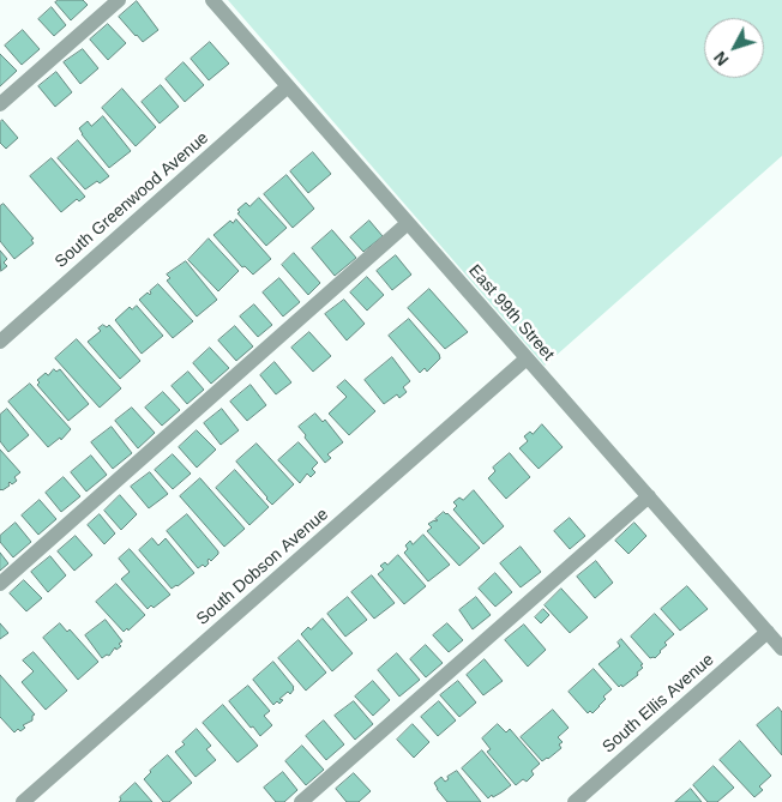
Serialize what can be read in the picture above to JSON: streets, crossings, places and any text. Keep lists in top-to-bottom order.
{
  "streets": {
    "street": [
      "South Greenwood Avenue",
      "East 99th Street",
      "South Dobson Avenue",
      "South Ellis Avenue"
    ]
  },
  "crossings": [
    ["South Greenwood Avenue", "East 99th Street"],
    ["East 99th Street", "South Dobson Avenue"],
    ["East 99th Street", "South Ellis Avenue"]
  ],
  "north": "bottom left"
}
